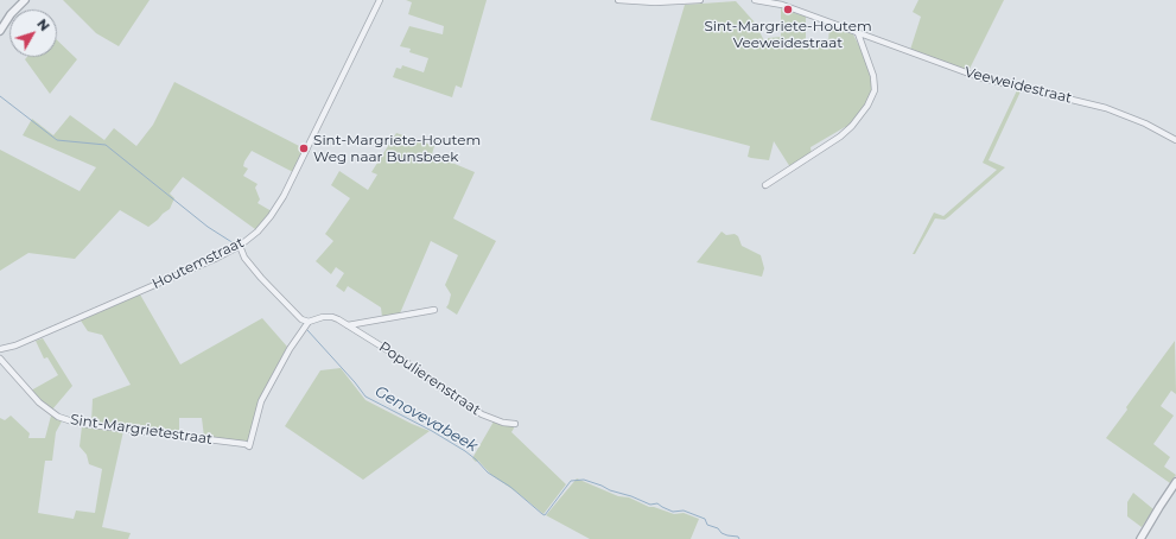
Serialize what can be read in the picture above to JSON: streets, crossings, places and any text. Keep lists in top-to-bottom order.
{
  "streets": {
    "street": [
      "Veeweidestraat",
      "Houtemstraat",
      "Populierenstraat",
      "Sint-Margrietestraat"
    ]
  },
  "crossings": [
    ["Populierenstraat", "Sint-Margrietestraat"]
  ],
  "water": ["Genovevabeek"],
  "places": ["Sint-Margriete-Houtem Veeweidestraat", "Sint-Margriete-Houtem Weg naar Bunsbeek"],
  "north": "top right"
}
